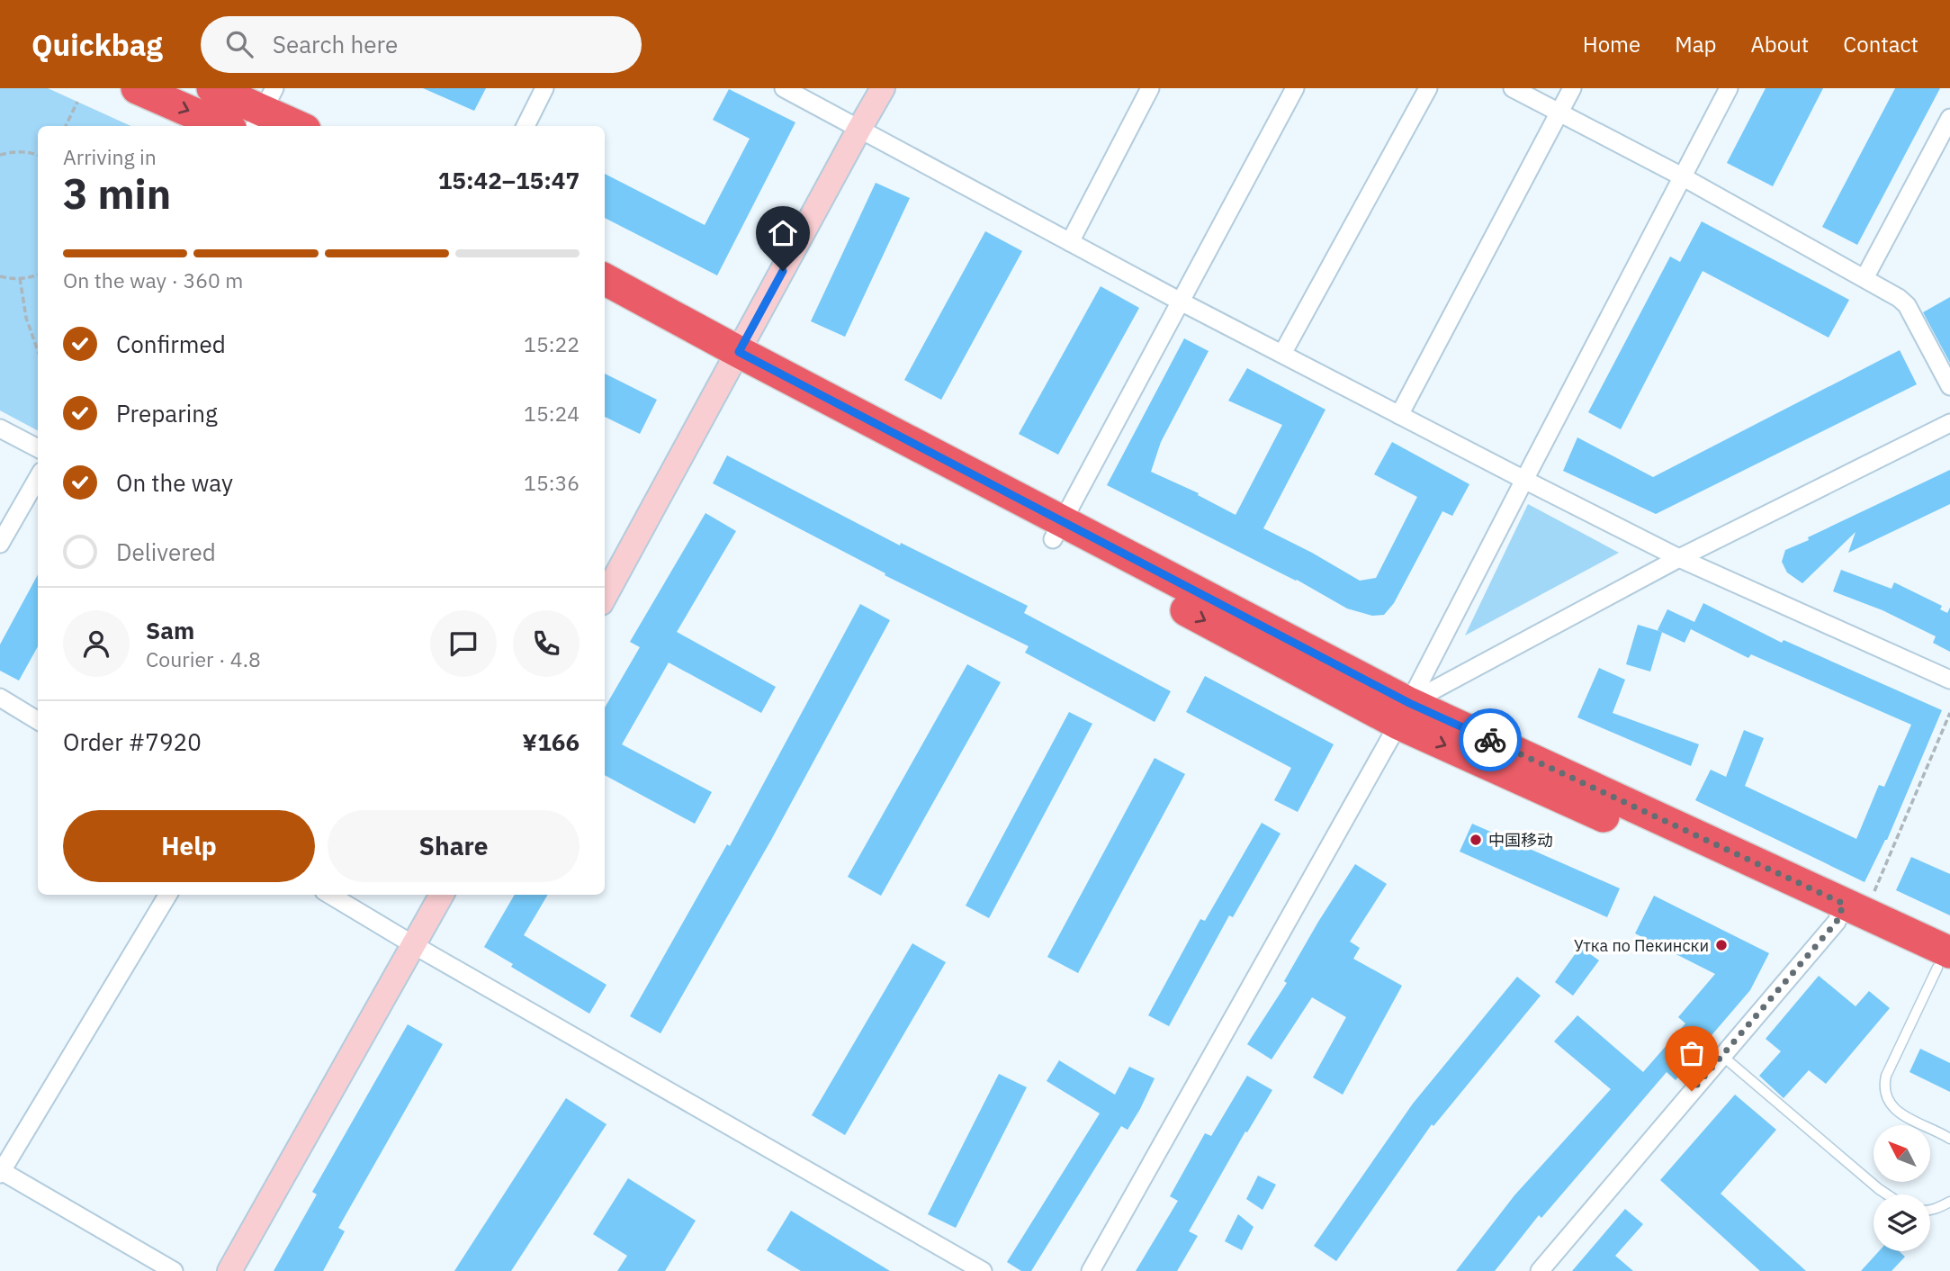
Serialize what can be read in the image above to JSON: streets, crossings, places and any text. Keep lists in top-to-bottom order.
{
  "places": ["中国移动", "Утка по Пекински"],
  "north": "top left",
  "page": {
    "header": "Quickbag",
    "search": "Search here",
    "nav": [
      "Home",
      "Map",
      "About",
      "Contact"
    ],
    "heading": ["3 min", "Arriving in", "15:42–15:47"],
    "panel": [
      "Sam",
      "Courier · 4.8",
      "Order #7920",
      "¥166"
    ],
    "bar": "On the way · 360 m",
    "list": [
      ["Confirmed", "15:22"],
      ["Preparing", "15:24"],
      ["On the way", "15:36"],
      "Delivered"
    ],
    "buttons": ["Help", "Share"]
  }
}
